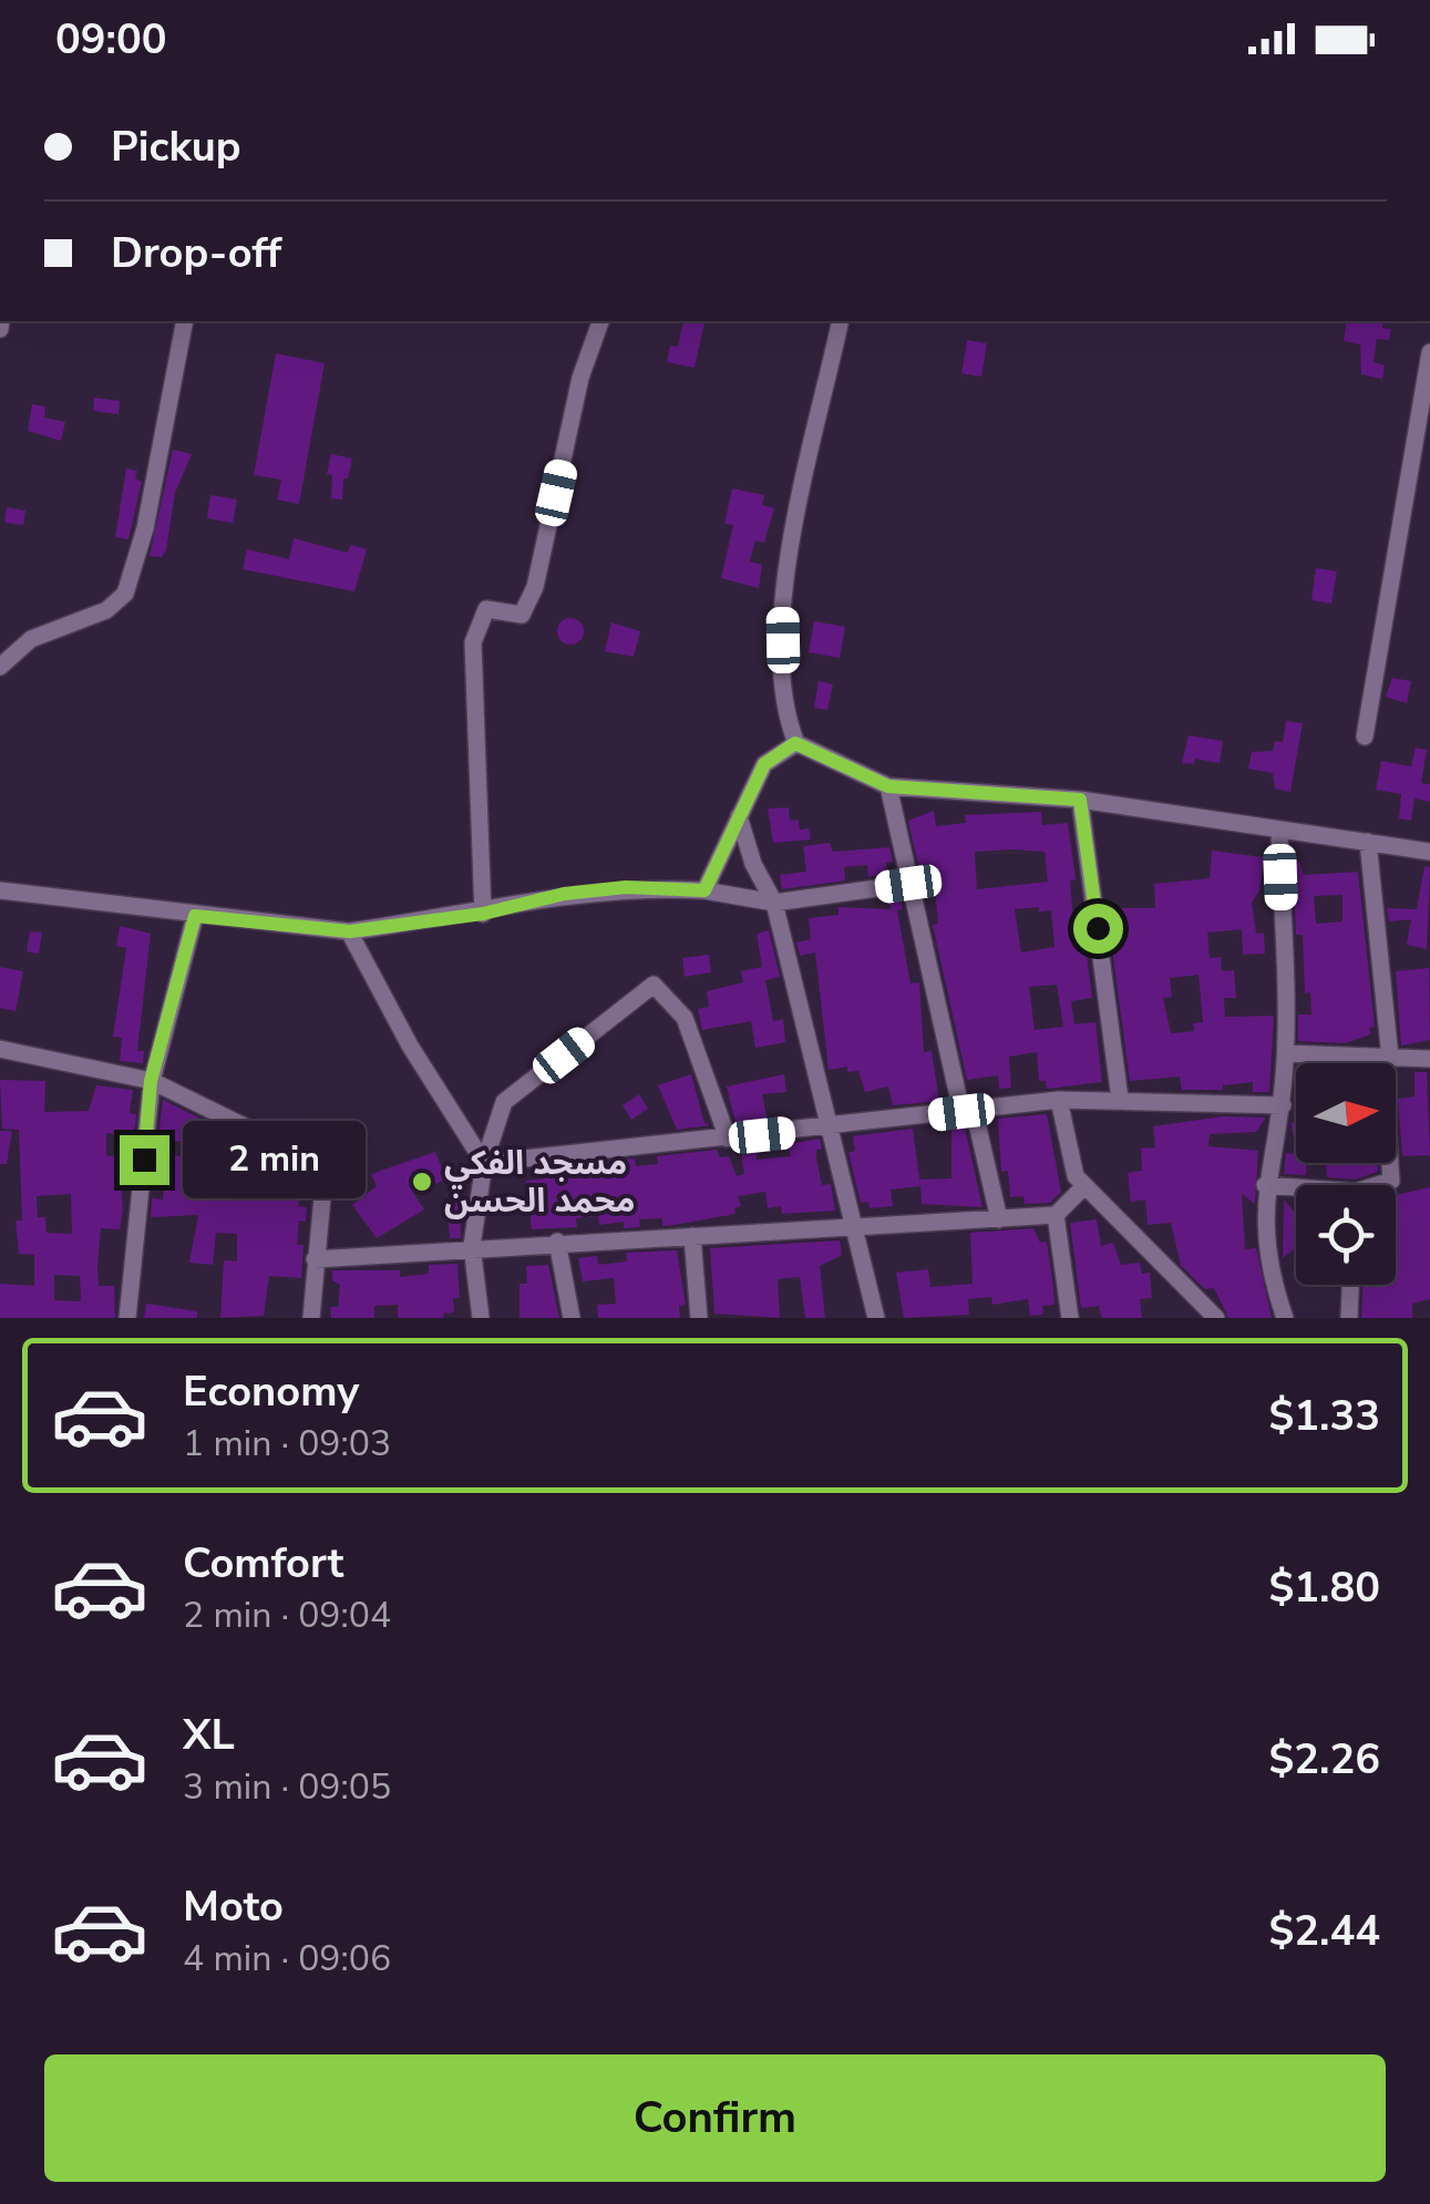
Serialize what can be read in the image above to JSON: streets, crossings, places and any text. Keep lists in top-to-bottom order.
{
  "places": ["مسجد الفكي محمد الحسن"],
  "north": "right",
  "page": {
    "status": "09:00",
    "banner": ["Pickup", "Drop-off"],
    "bubble": "2 min",
    "list": [
      {
        "name": "Economy",
        "note": "1 min · 09:03",
        "value": "$1.33"
      },
      {
        "name": "Comfort",
        "note": "2 min · 09:04",
        "value": "$1.80"
      },
      {
        "name": "XL",
        "note": "3 min · 09:05",
        "value": "$2.26"
      },
      {
        "name": "Moto",
        "note": "4 min · 09:06",
        "value": "$2.44"
      }
    ],
    "buttons": "Confirm"
  }
}
